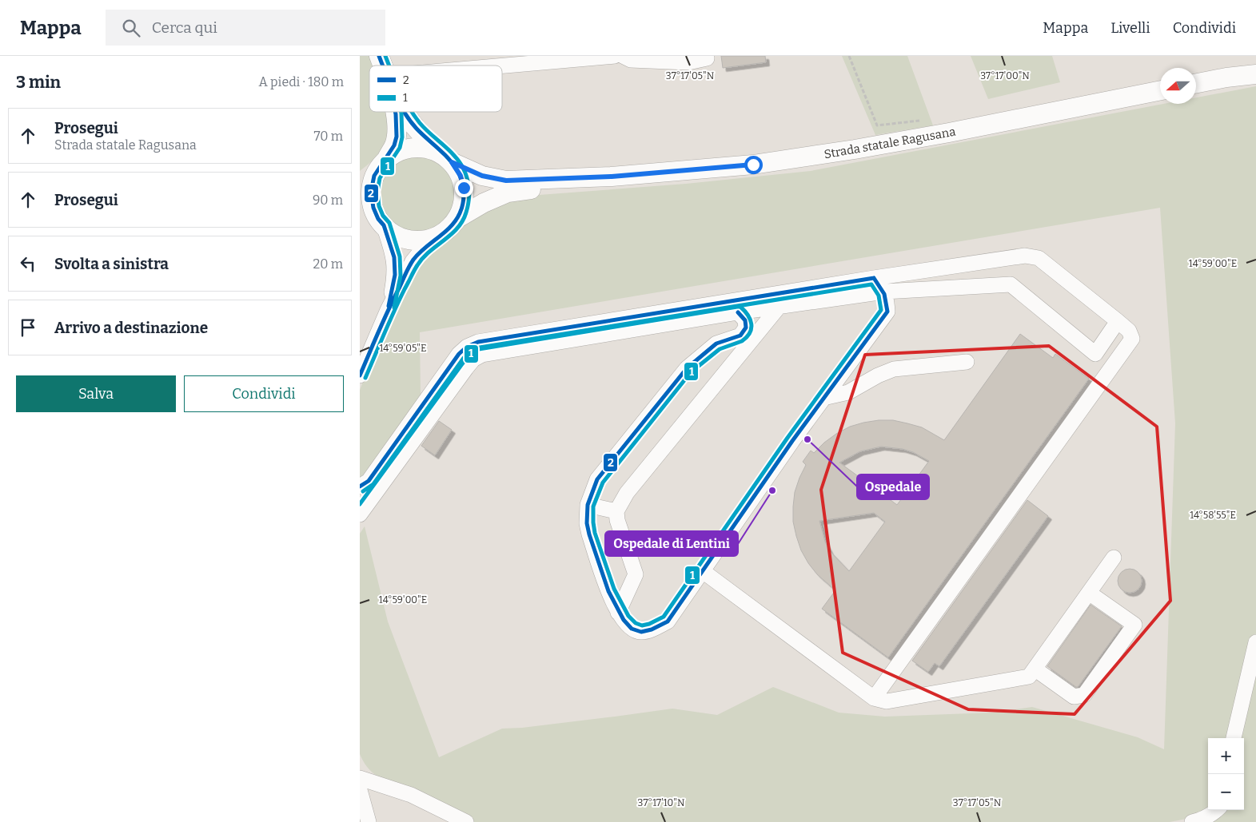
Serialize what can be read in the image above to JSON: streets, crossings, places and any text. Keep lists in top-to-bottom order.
{
  "streets": {
    "main road": ["Strada statale Ragusana"]
  },
  "places": ["Ospedale", "Ospedale di Lentini"],
  "lines": ["transit line 2", "transit line 1"],
  "legend": ["2", "1"],
  "north": "left",
  "page": {
    "header": "Mappa",
    "search": "Cerca qui",
    "nav": ["Mappa", "Livelli", "Condividi"],
    "heading": ["3 min", "A piedi · 180 m"],
    "list": [
      ["Prosegui", "Strada statale Ragusana", "70 m"],
      ["Prosegui", "90 m"],
      ["Svolta a sinistra", "20 m"],
      "Arrivo a destinazione"
    ],
    "buttons": ["Salva", "Condividi"],
    "map_buttons": ["+", "−"]
  },
  "coordinates": [
    "37°17'05\"N",
    "37°17'00\"N",
    "14°59'00\"E",
    "14°59'05\"E",
    "14°58'55\"E",
    "37°17'10\"N"
  ]
}
